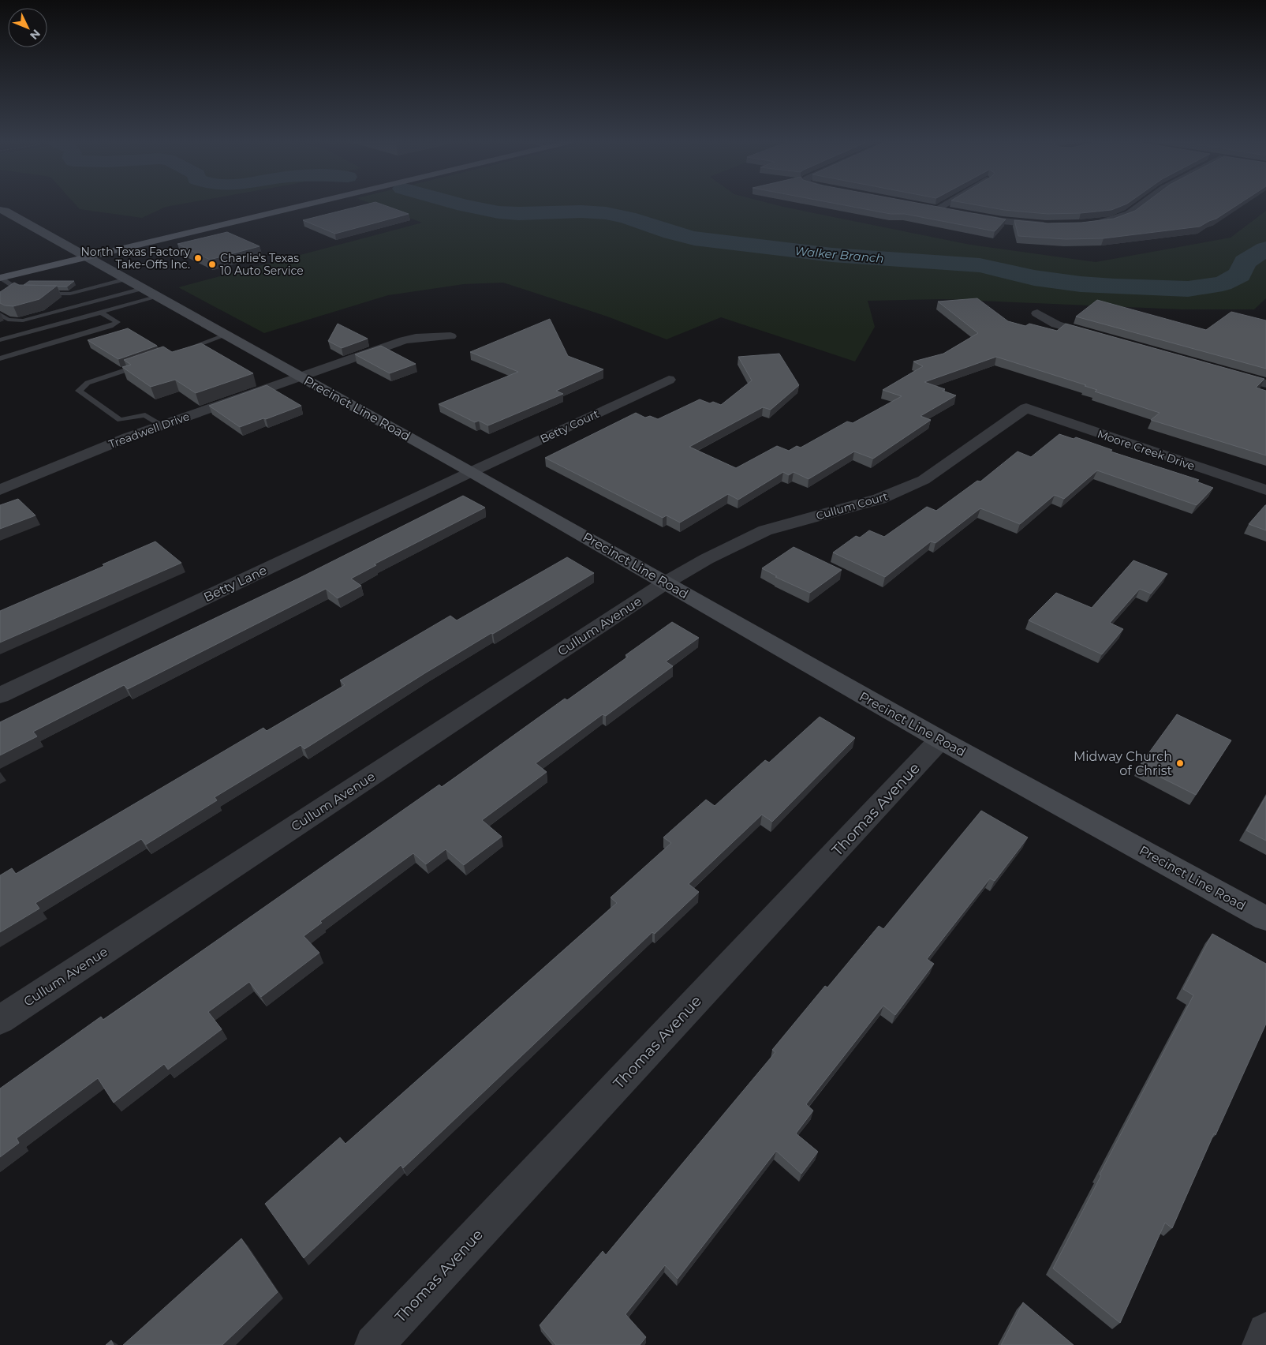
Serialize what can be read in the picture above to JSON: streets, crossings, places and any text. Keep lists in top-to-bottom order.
{
  "streets": {
    "main road": ["Precinct Line Road"],
    "street": [
      "Betty Court",
      "Treadwell Drive",
      "Moore Creek Drive",
      "Cullum Court",
      "Betty Lane",
      "Cullum Avenue",
      "Thomas Avenue"
    ]
  },
  "crossings": [
    ["Precinct Line Road", "Betty Court"],
    ["Precinct Line Road", "Treadwell Drive"],
    ["Precinct Line Road", "Cullum Court"],
    ["Precinct Line Road", "Betty Lane"],
    ["Precinct Line Road", "Cullum Avenue"],
    ["Precinct Line Road", "Thomas Avenue"],
    ["Betty Court", "Betty Lane"],
    ["Moore Creek Drive", "Cullum Court"],
    ["Cullum Court", "Cullum Avenue"]
  ],
  "water": ["Walker Branch"],
  "places": ["North Texas Factory Take-Offs Inc.", "Charlie's Texas 10 Auto Service", "Midway Church of Christ"],
  "north": "bottom right"
}
